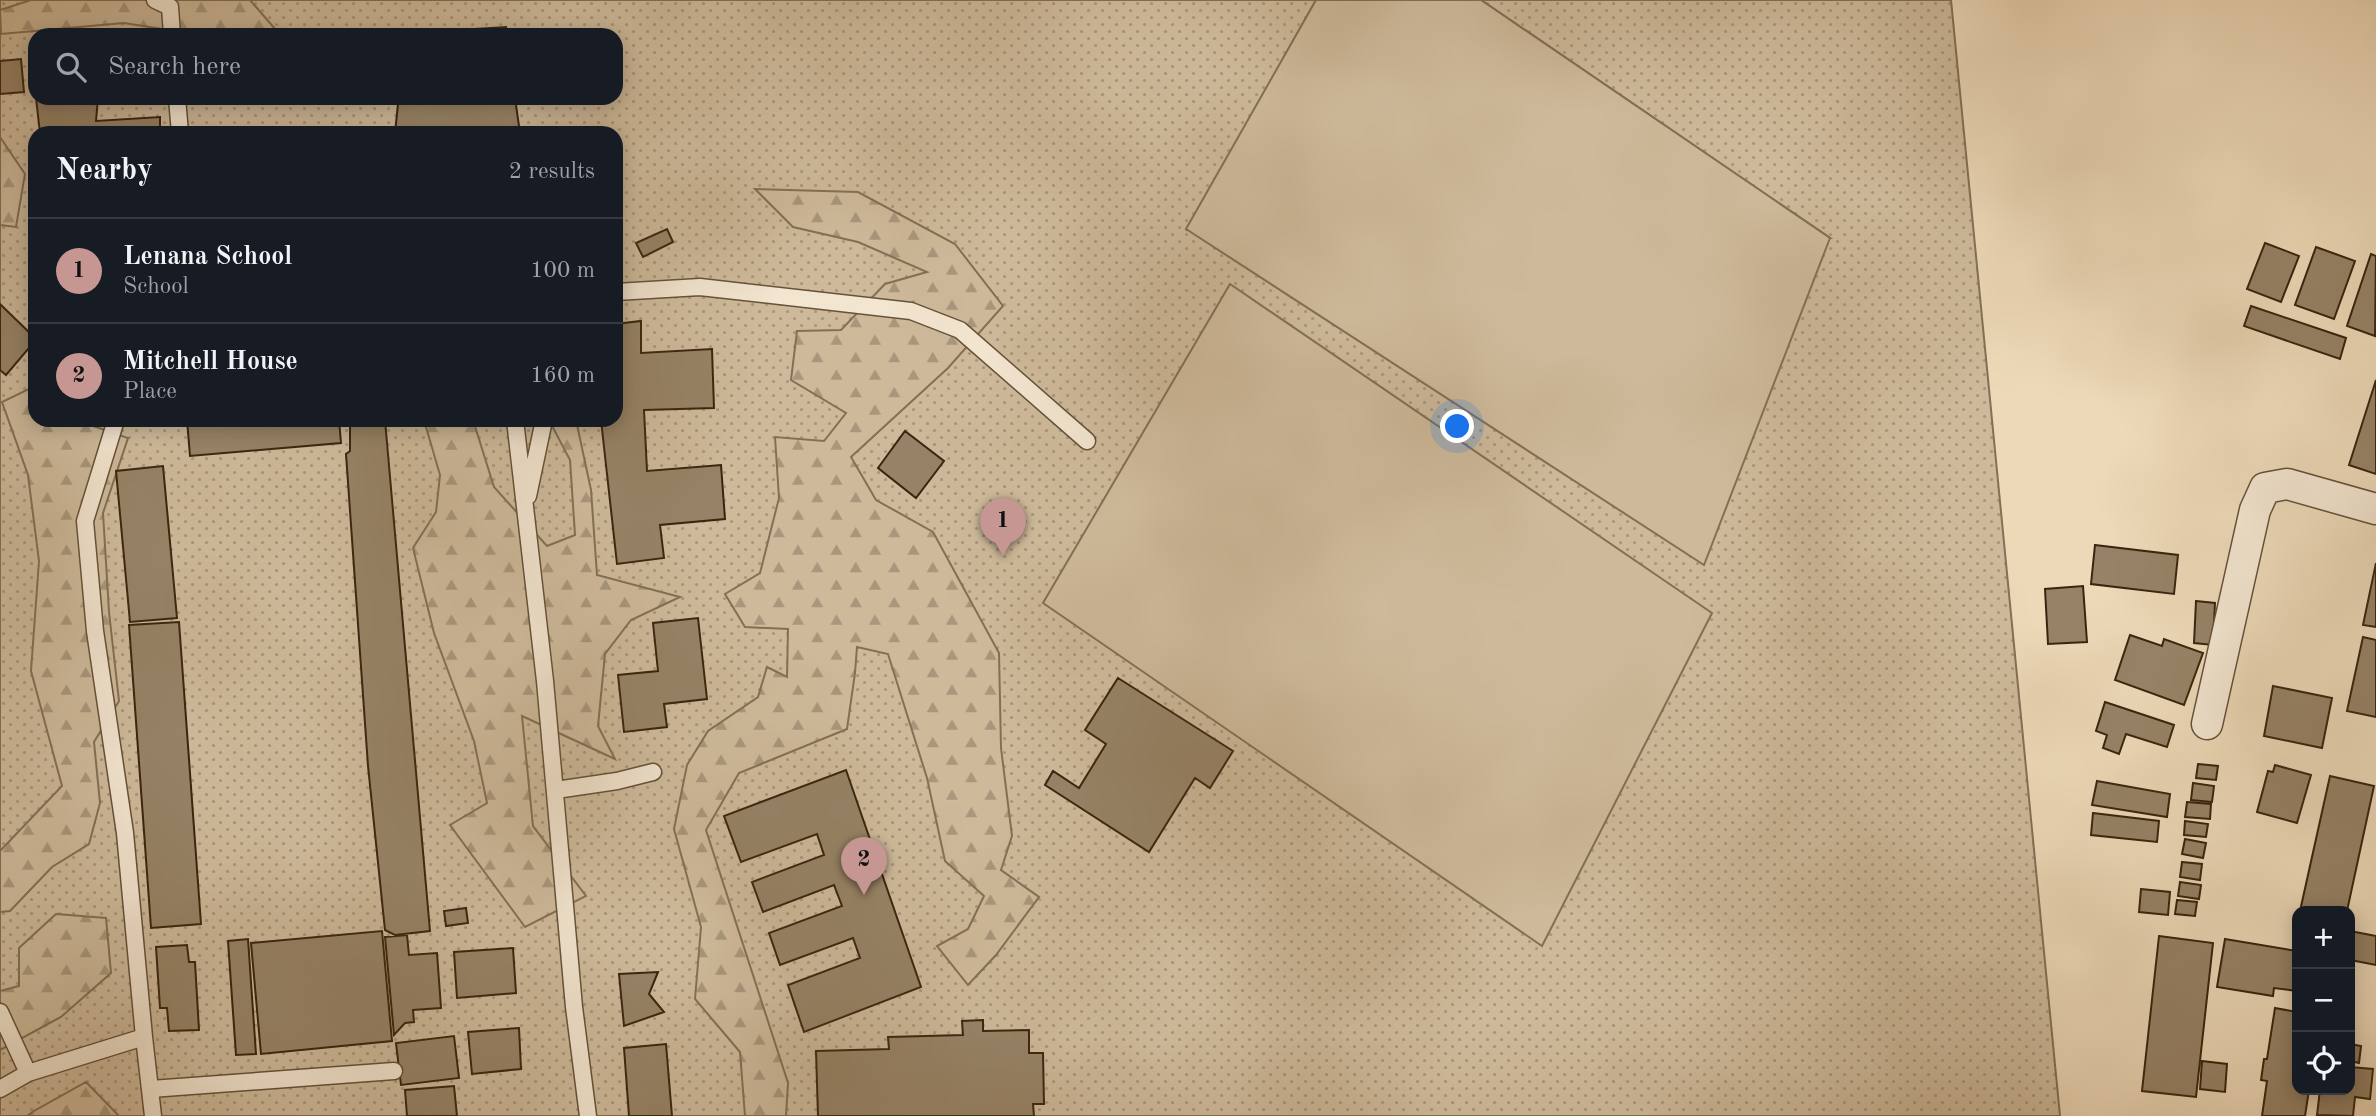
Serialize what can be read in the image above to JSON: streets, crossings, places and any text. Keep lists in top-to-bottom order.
{
  "page": {
    "search": "Search here",
    "heading": ["Nearby", "2 results"],
    "list": [
      {
        "mark": "1",
        "name": "Lenana School",
        "note": "School",
        "value": "100 m"
      },
      {
        "mark": "2",
        "name": "Mitchell House",
        "note": "Place",
        "value": "160 m"
      }
    ],
    "pins": ["1", "2"],
    "map_buttons": ["+", "−"]
  }
}
